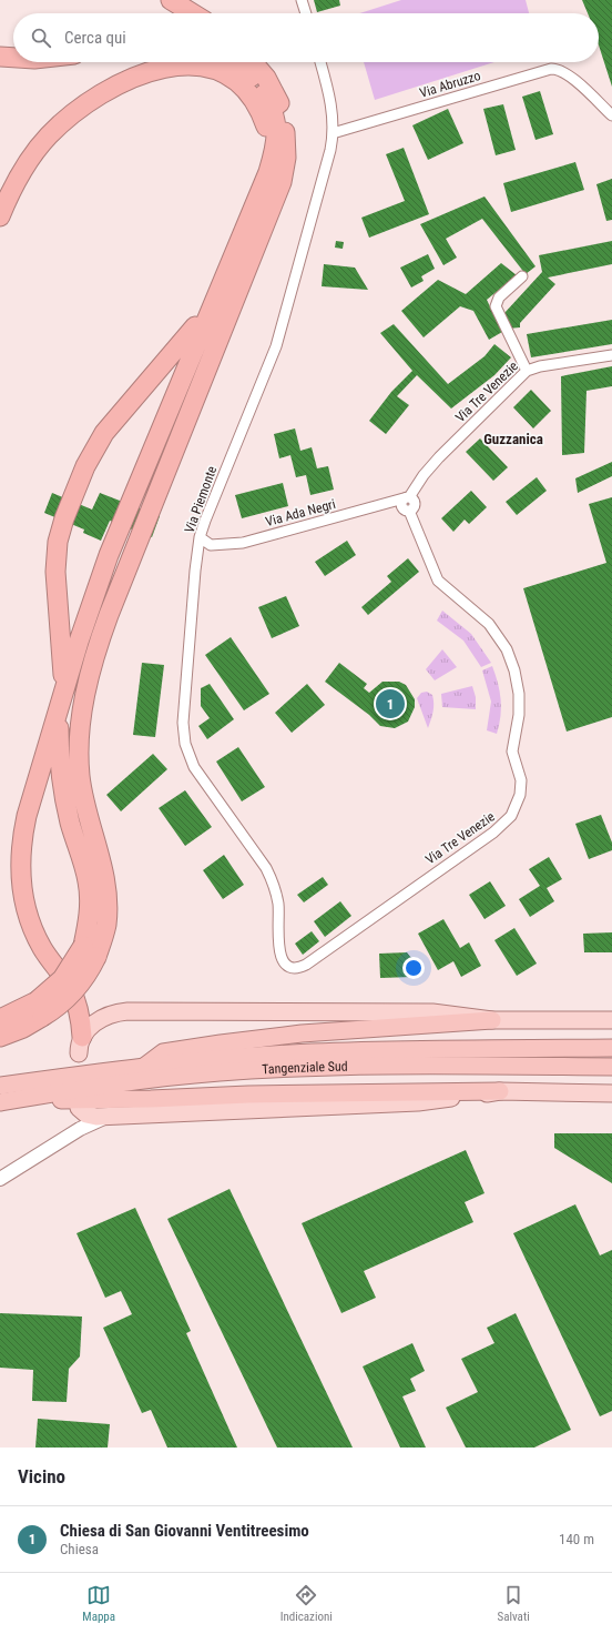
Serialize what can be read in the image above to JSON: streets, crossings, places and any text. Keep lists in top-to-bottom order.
{
  "streets": {
    "highway": ["Tangenziale Sud"],
    "street": [
      "Via Abruzzo",
      "Via Tre Venezie",
      "Via Piemonte",
      "Via Ada Negri"
    ]
  },
  "crossings": [
    ["Via Abruzzo", "Via Piemonte"],
    ["Via Tre Venezie", "Via Piemonte"],
    ["Via Tre Venezie", "Via Ada Negri"],
    ["Via Piemonte", "Via Ada Negri"]
  ],
  "districts": ["Guzzanica"],
  "page": {
    "search": "Cerca qui",
    "pins": "1",
    "heading": "Vicino",
    "list": [
      {
        "mark": "1",
        "name": "Chiesa di San Giovanni Ventitreesimo",
        "note": "Chiesa",
        "value": "140 m"
      }
    ],
    "nav": ["Mappa", "Indicazioni", "Salvati"]
  }
}
